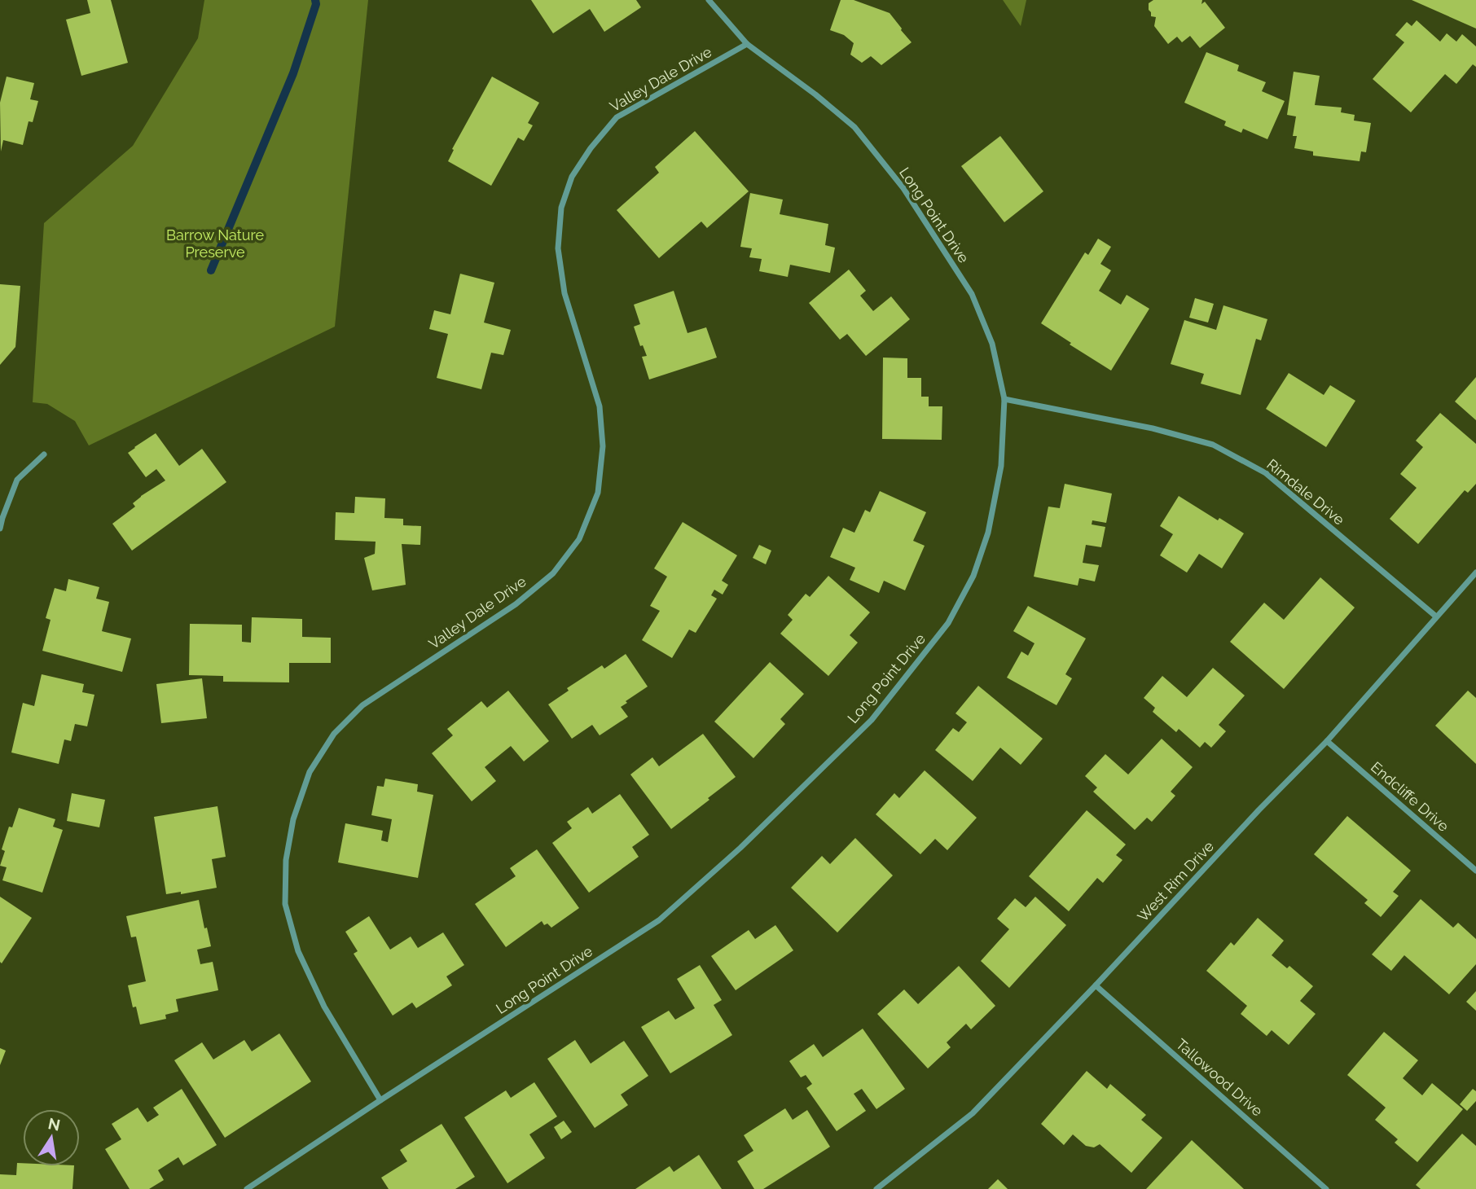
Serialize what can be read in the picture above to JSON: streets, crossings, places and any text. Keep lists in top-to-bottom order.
{
  "streets": {
    "street": [
      "Valley Dale Drive",
      "Long Point Drive",
      "Rimdale Drive",
      "Endcliffe Drive",
      "West Rim Drive",
      "Tallowood Drive"
    ]
  },
  "crossings": [
    ["Valley Dale Drive", "Long Point Drive"],
    ["Long Point Drive", "Rimdale Drive"],
    ["Rimdale Drive", "West Rim Drive"],
    ["Endcliffe Drive", "West Rim Drive"],
    ["West Rim Drive", "Tallowood Drive"]
  ],
  "parks": ["Barrow Nature Preserve"],
  "north": "top"
}
